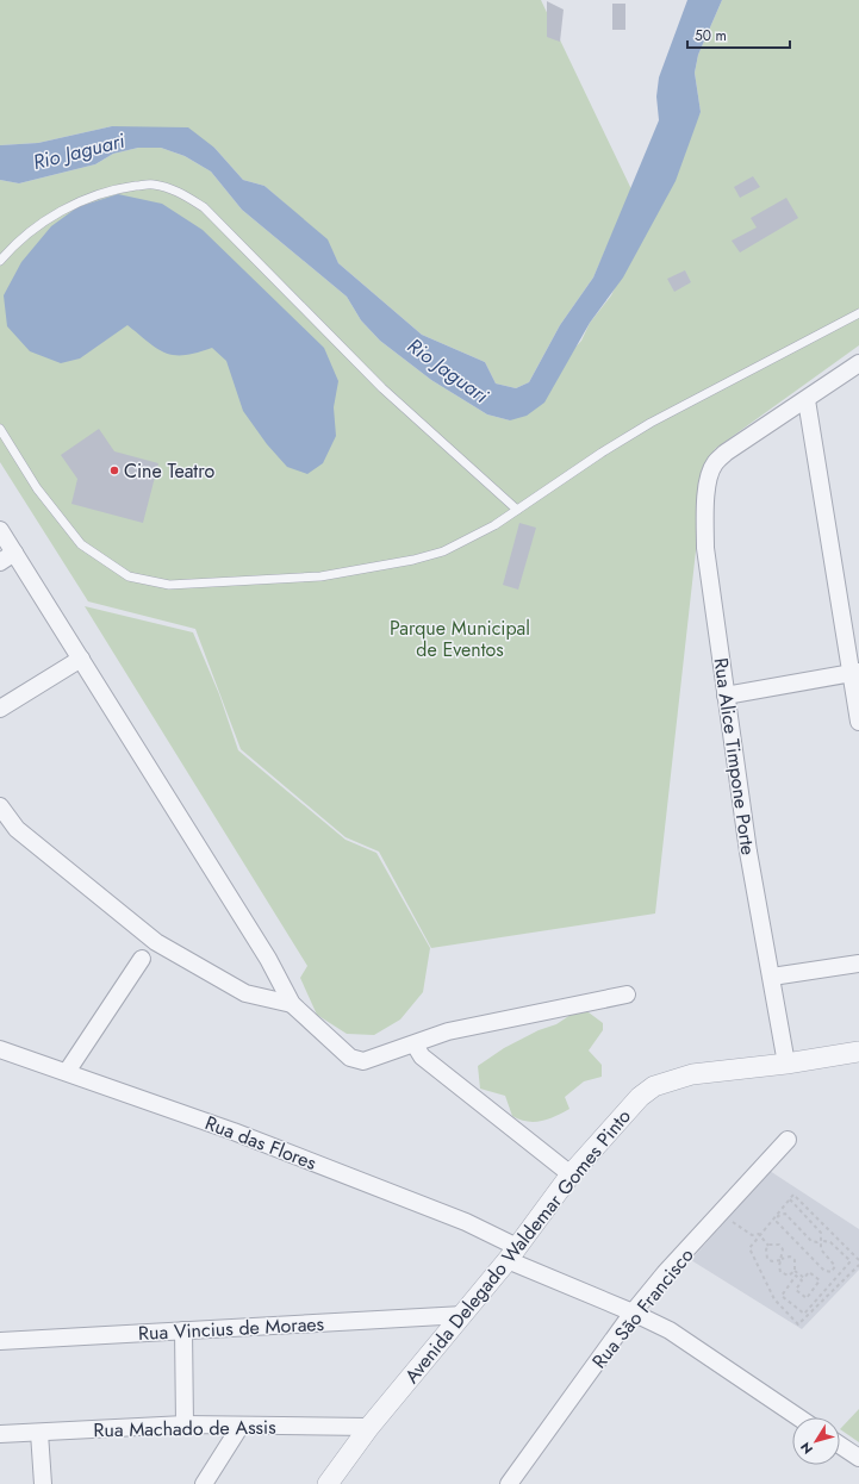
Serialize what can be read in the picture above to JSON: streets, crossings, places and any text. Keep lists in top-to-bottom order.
{
  "streets": {
    "street": [
      "Rua Alice Timpone Porte",
      "Rua das Flores",
      "Avenida Delegado Waldemar Gomes Pinto",
      "Rua São Francisco",
      "Rua Vincius de Moraes",
      "Rua Machado de Assis"
    ]
  },
  "crossings": [
    ["Rua Alice Timpone Porte", "Avenida Delegado Waldemar Gomes Pinto"],
    ["Rua das Flores", "Avenida Delegado Waldemar Gomes Pinto"],
    ["Rua das Flores", "Rua São Francisco"],
    ["Avenida Delegado Waldemar Gomes Pinto", "Rua Vincius de Moraes"],
    ["Avenida Delegado Waldemar Gomes Pinto", "Rua Machado de Assis"]
  ],
  "water": ["Rio Jaguari"],
  "parks": ["Parque Municipal de Eventos"],
  "places": ["Cine Teatro"],
  "scale_bar": "50 m",
  "north": "bottom left"
}
